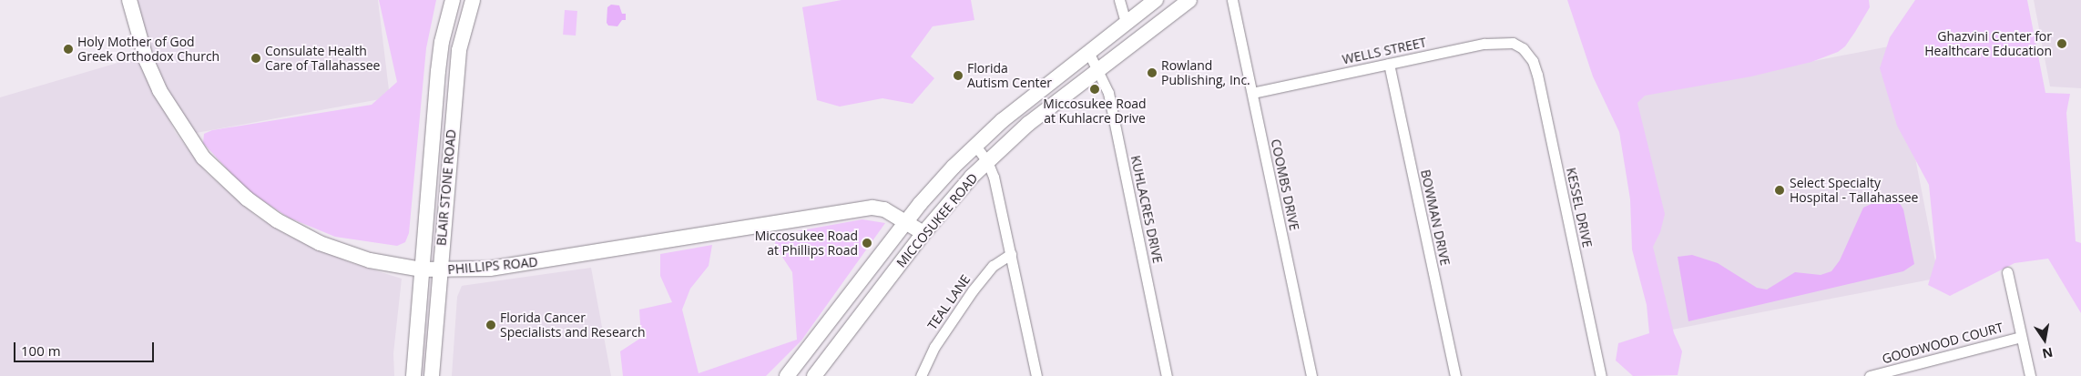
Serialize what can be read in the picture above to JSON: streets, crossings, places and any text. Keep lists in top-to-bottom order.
{
  "streets": {
    "street": [
      "WELLS STREET",
      "COOMBS DRIVE",
      "BLAIR STONE ROAD",
      "KESSEL DRIVE",
      "KUHLACRES DRIVE",
      "BOWMAN DRIVE",
      "MICCOSUKEE ROAD",
      "PHILLIPS ROAD",
      "TEAL LANE",
      "GOODWOOD COURT"
    ]
  },
  "crossings": [
    ["WELLS STREET", "COOMBS DRIVE"],
    ["WELLS STREET", "KESSEL DRIVE"],
    ["WELLS STREET", "BOWMAN DRIVE"],
    ["BLAIR STONE ROAD", "PHILLIPS ROAD"],
    ["KUHLACRES DRIVE", "MICCOSUKEE ROAD"],
    ["MICCOSUKEE ROAD", "PHILLIPS ROAD"]
  ],
  "places": [
    "Ghazvini Center for Healthcare Education",
    "Holy Mother of God Greek Orthodox Church",
    "Consulate Health Care of Tallahassee",
    "Rowland Publishing, Inc.",
    "Florida Autism Center",
    "Miccosukee Road at Kuhlacre Drive",
    "Select Specialty Hospital - Tallahassee",
    "Miccosukee Road at Phillips Road",
    "Florida Cancer Specialists and Research"
  ],
  "scale_bar": "100 m",
  "north": "bottom"
}
